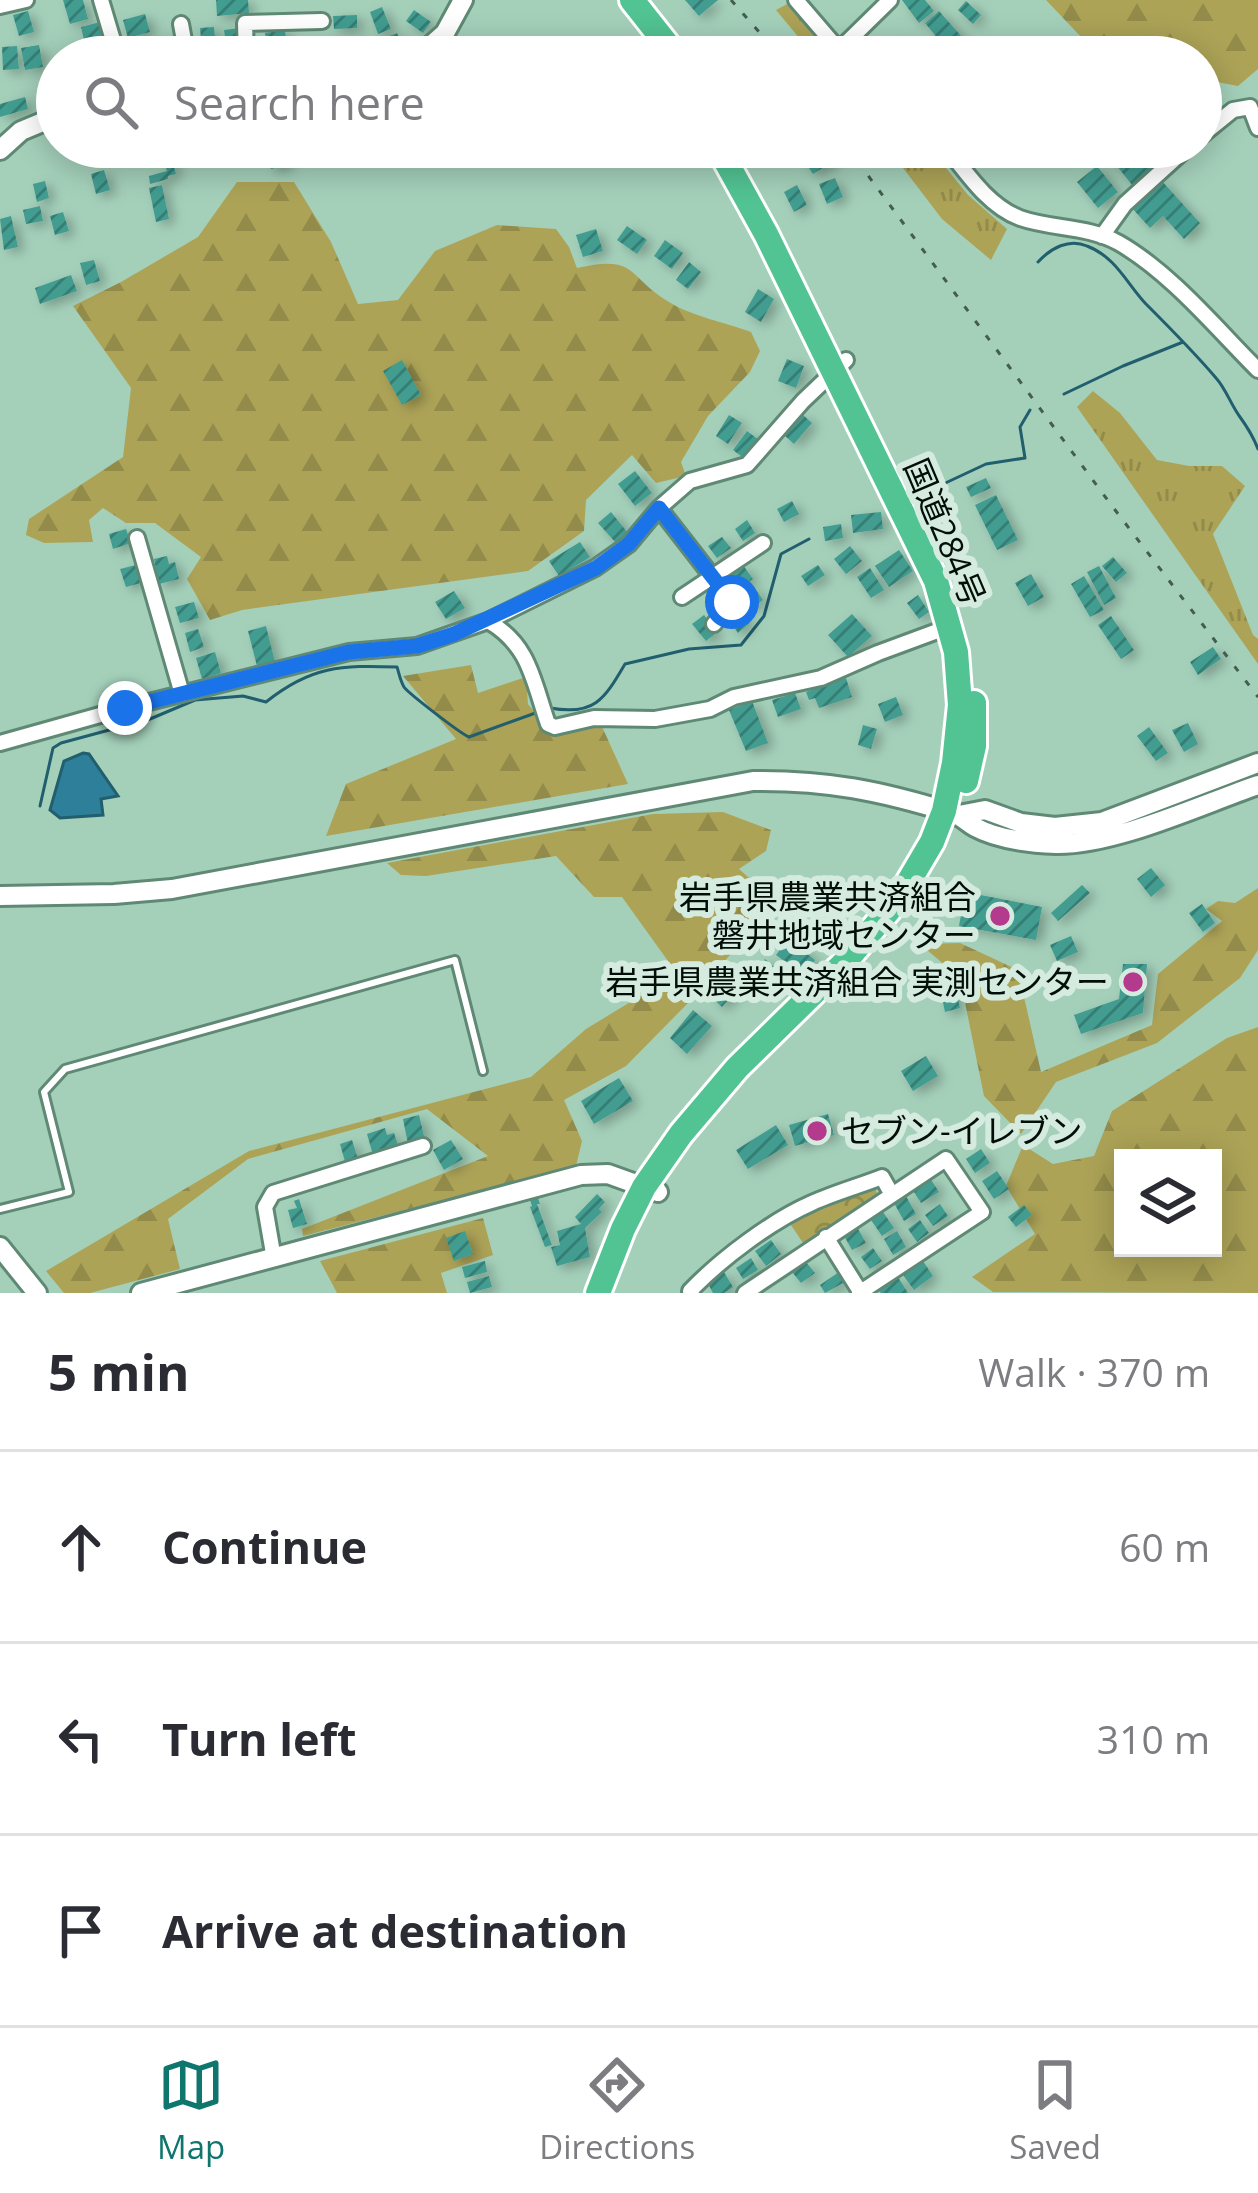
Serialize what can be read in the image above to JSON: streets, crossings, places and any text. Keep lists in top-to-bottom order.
{
  "streets": {
    "highway": ["国道284号"]
  },
  "places": ["岩手県農業共済組合 磐井地域センター", "岩手県農業共済組合 実測センター", "セブン-イレブン"],
  "page": {
    "search": "Search here",
    "heading": ["5 min", "Walk · 370 m"],
    "list": [
      ["Continue", "60 m"],
      ["Turn left", "310 m"],
      "Arrive at destination"
    ],
    "nav": ["Map", "Directions", "Saved"]
  }
}
